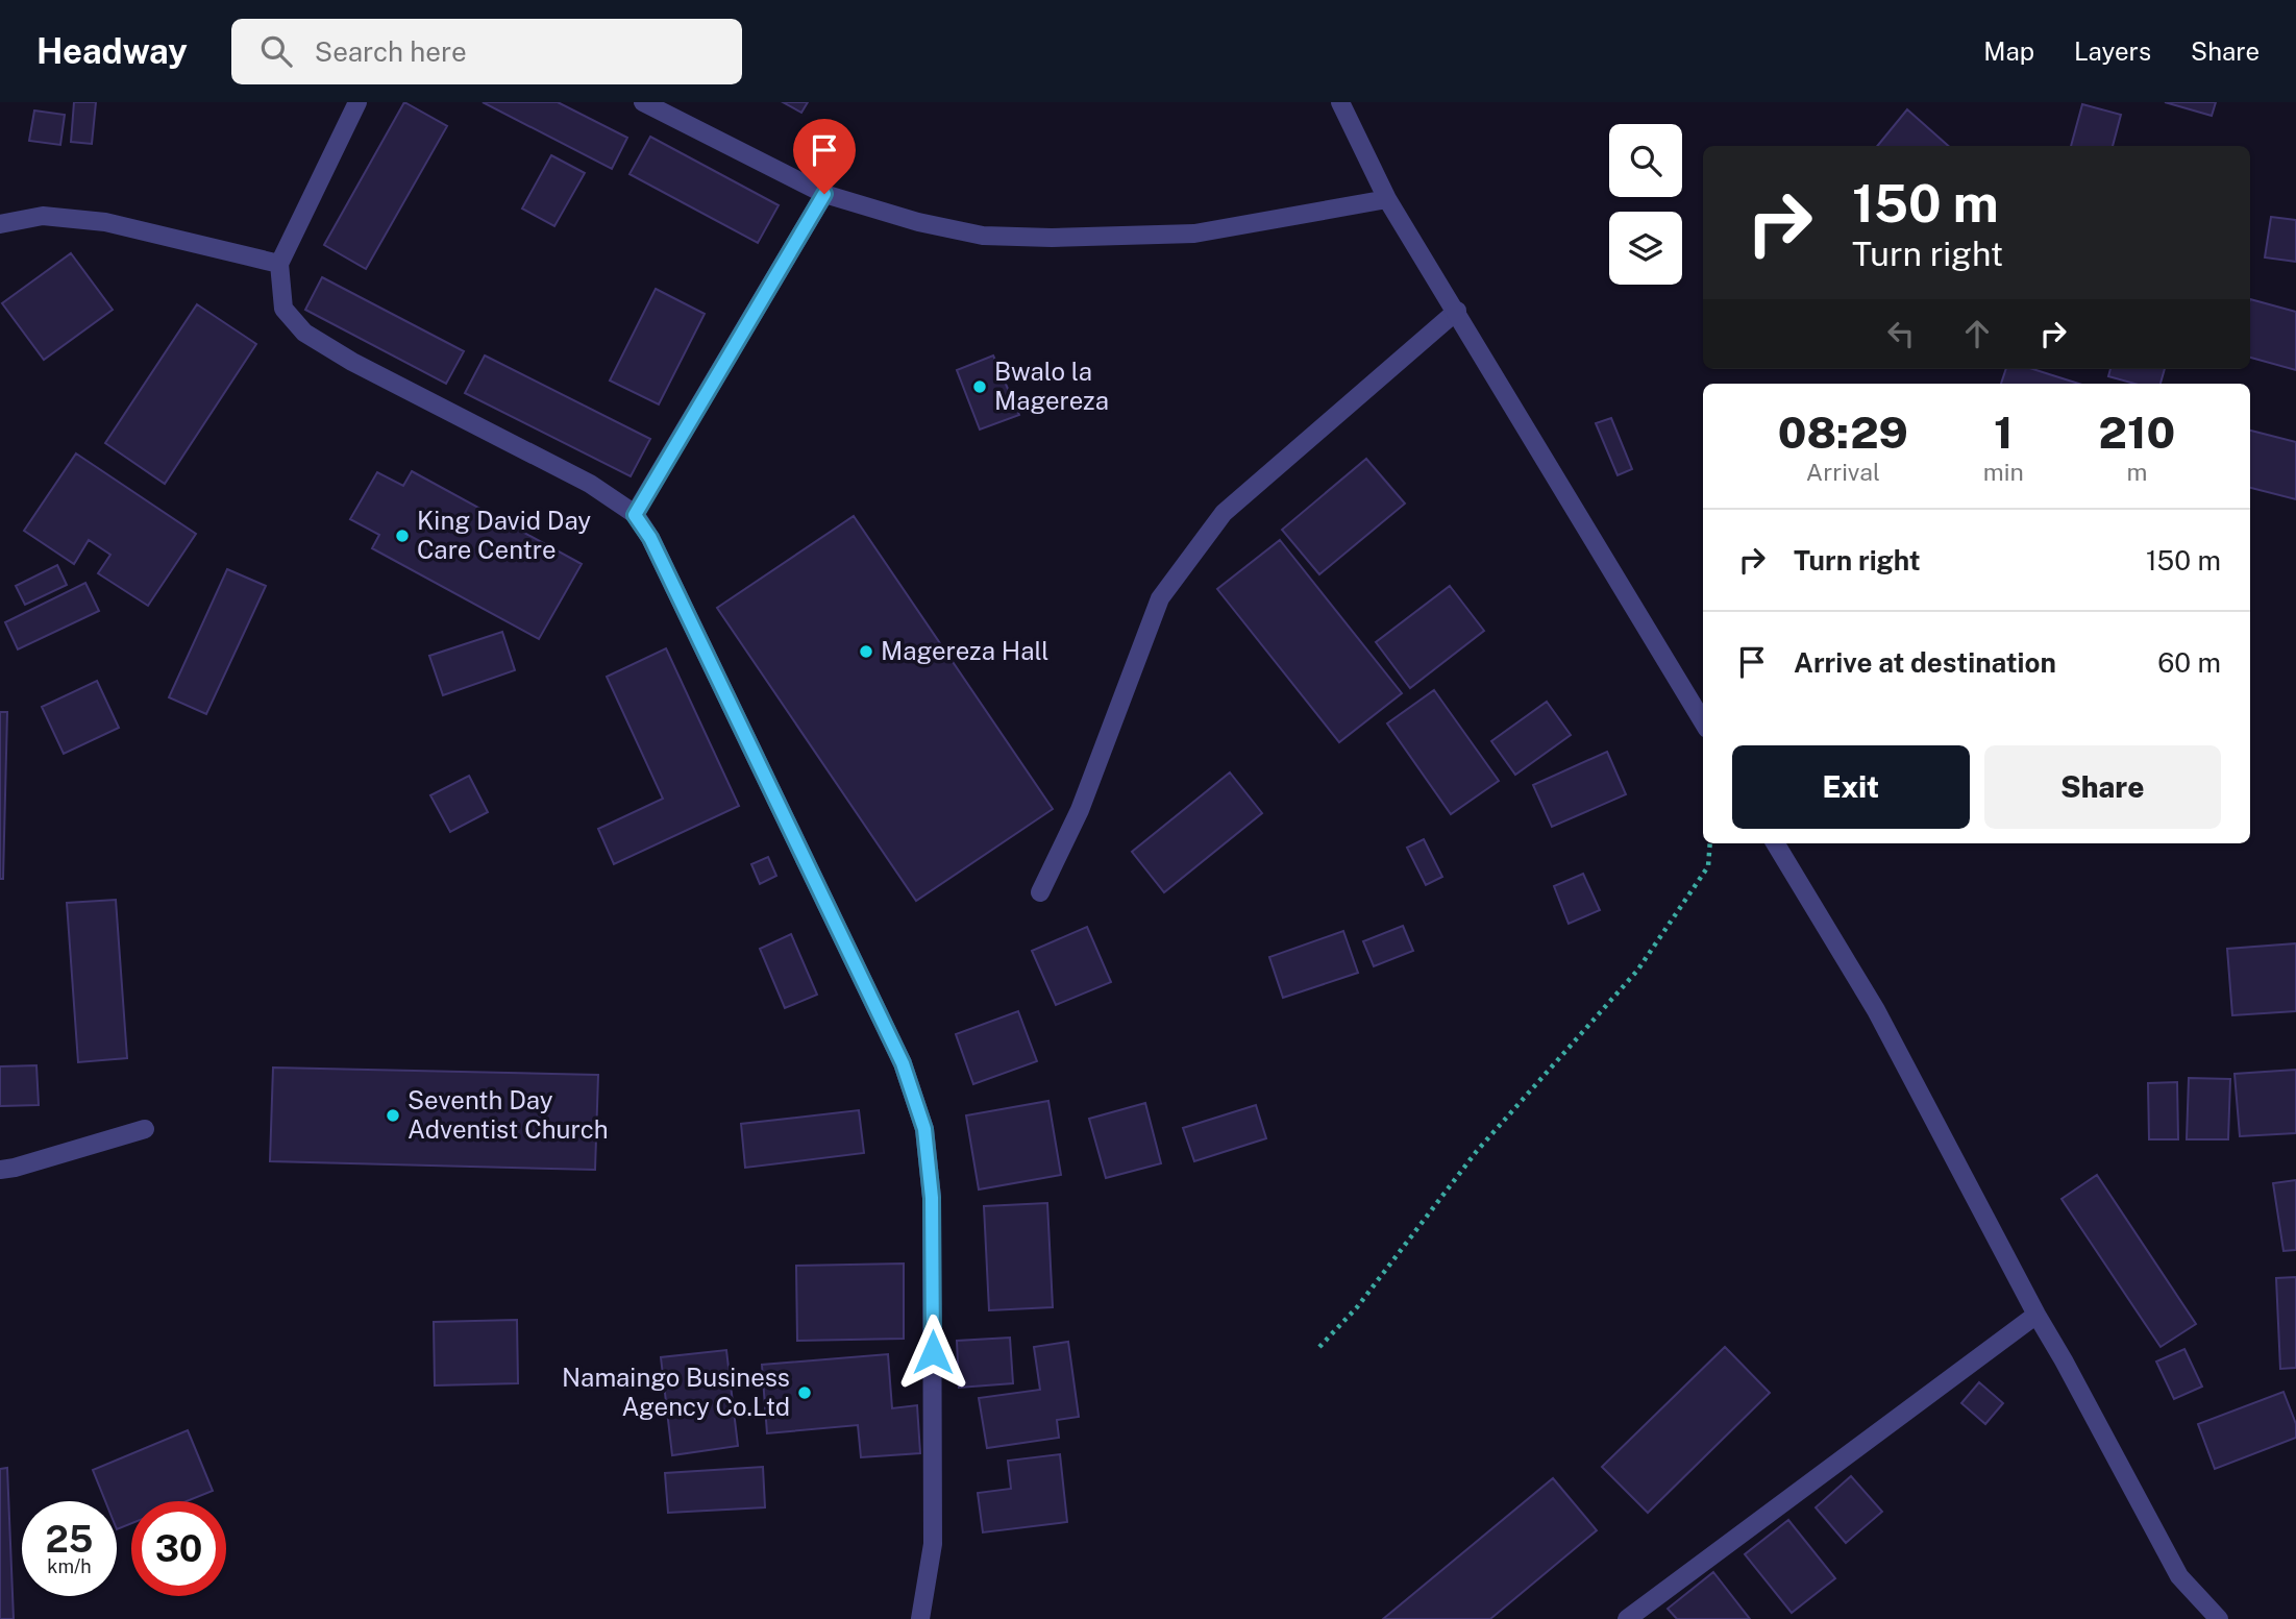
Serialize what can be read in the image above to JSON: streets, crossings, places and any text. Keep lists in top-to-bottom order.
{
  "places": [
    "Bwalo la Magereza",
    "King David Day Care Centre",
    "Magereza Hall",
    "Seventh Day Adventist Church",
    "Namaingo Business Agency Co.Ltd"
  ],
  "page": {
    "header": "Headway",
    "search": "Search here",
    "nav": ["Map", "Layers", "Share"],
    "turn": ["150 m", "Turn right"],
    "eta": [
      "08:29",
      "Arrival",
      "1",
      "min",
      "210",
      "m"
    ],
    "list": [
      {
        "name": "Turn right",
        "value": "150 m"
      },
      {
        "name": "Arrive at destination",
        "value": "60 m"
      }
    ],
    "buttons": ["Exit", "Share"],
    "speed": "25 km/h",
    "limit": "30"
  }
}
